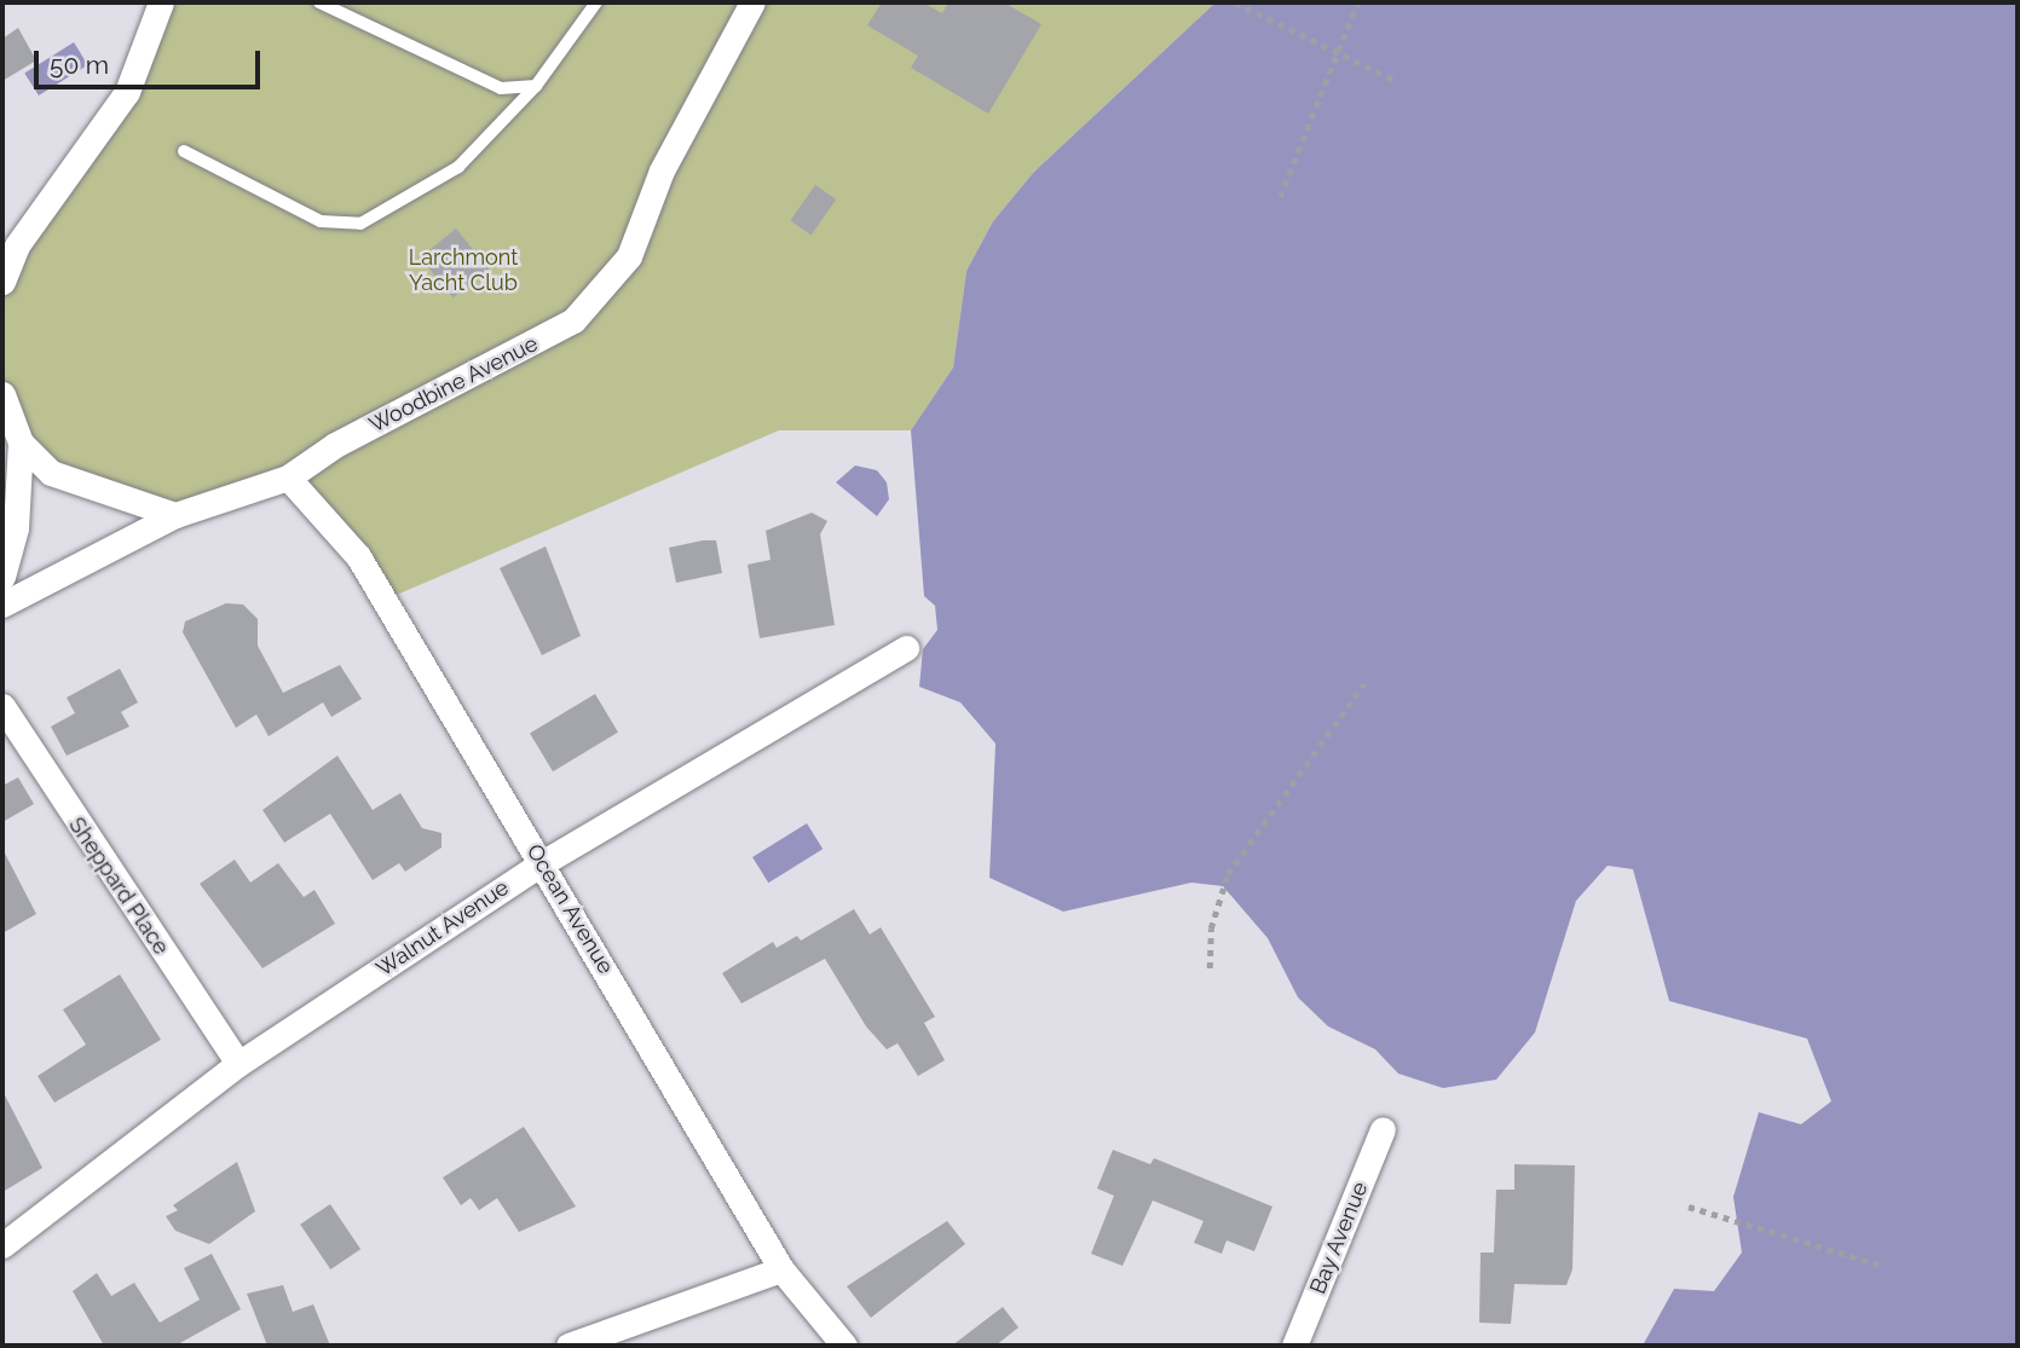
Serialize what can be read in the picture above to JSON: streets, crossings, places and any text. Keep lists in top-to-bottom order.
{
  "streets": {
    "street": [
      "Woodbine Avenue",
      "Sheppard Place",
      "Ocean Avenue",
      "Walnut Avenue",
      "Bay Avenue"
    ]
  },
  "crossings": [
    ["Woodbine Avenue", "Ocean Avenue"],
    ["Sheppard Place", "Walnut Avenue"],
    ["Ocean Avenue", "Walnut Avenue"]
  ],
  "parks": ["Larchmont Yacht Club"],
  "scale_bar": "50 m"
}
